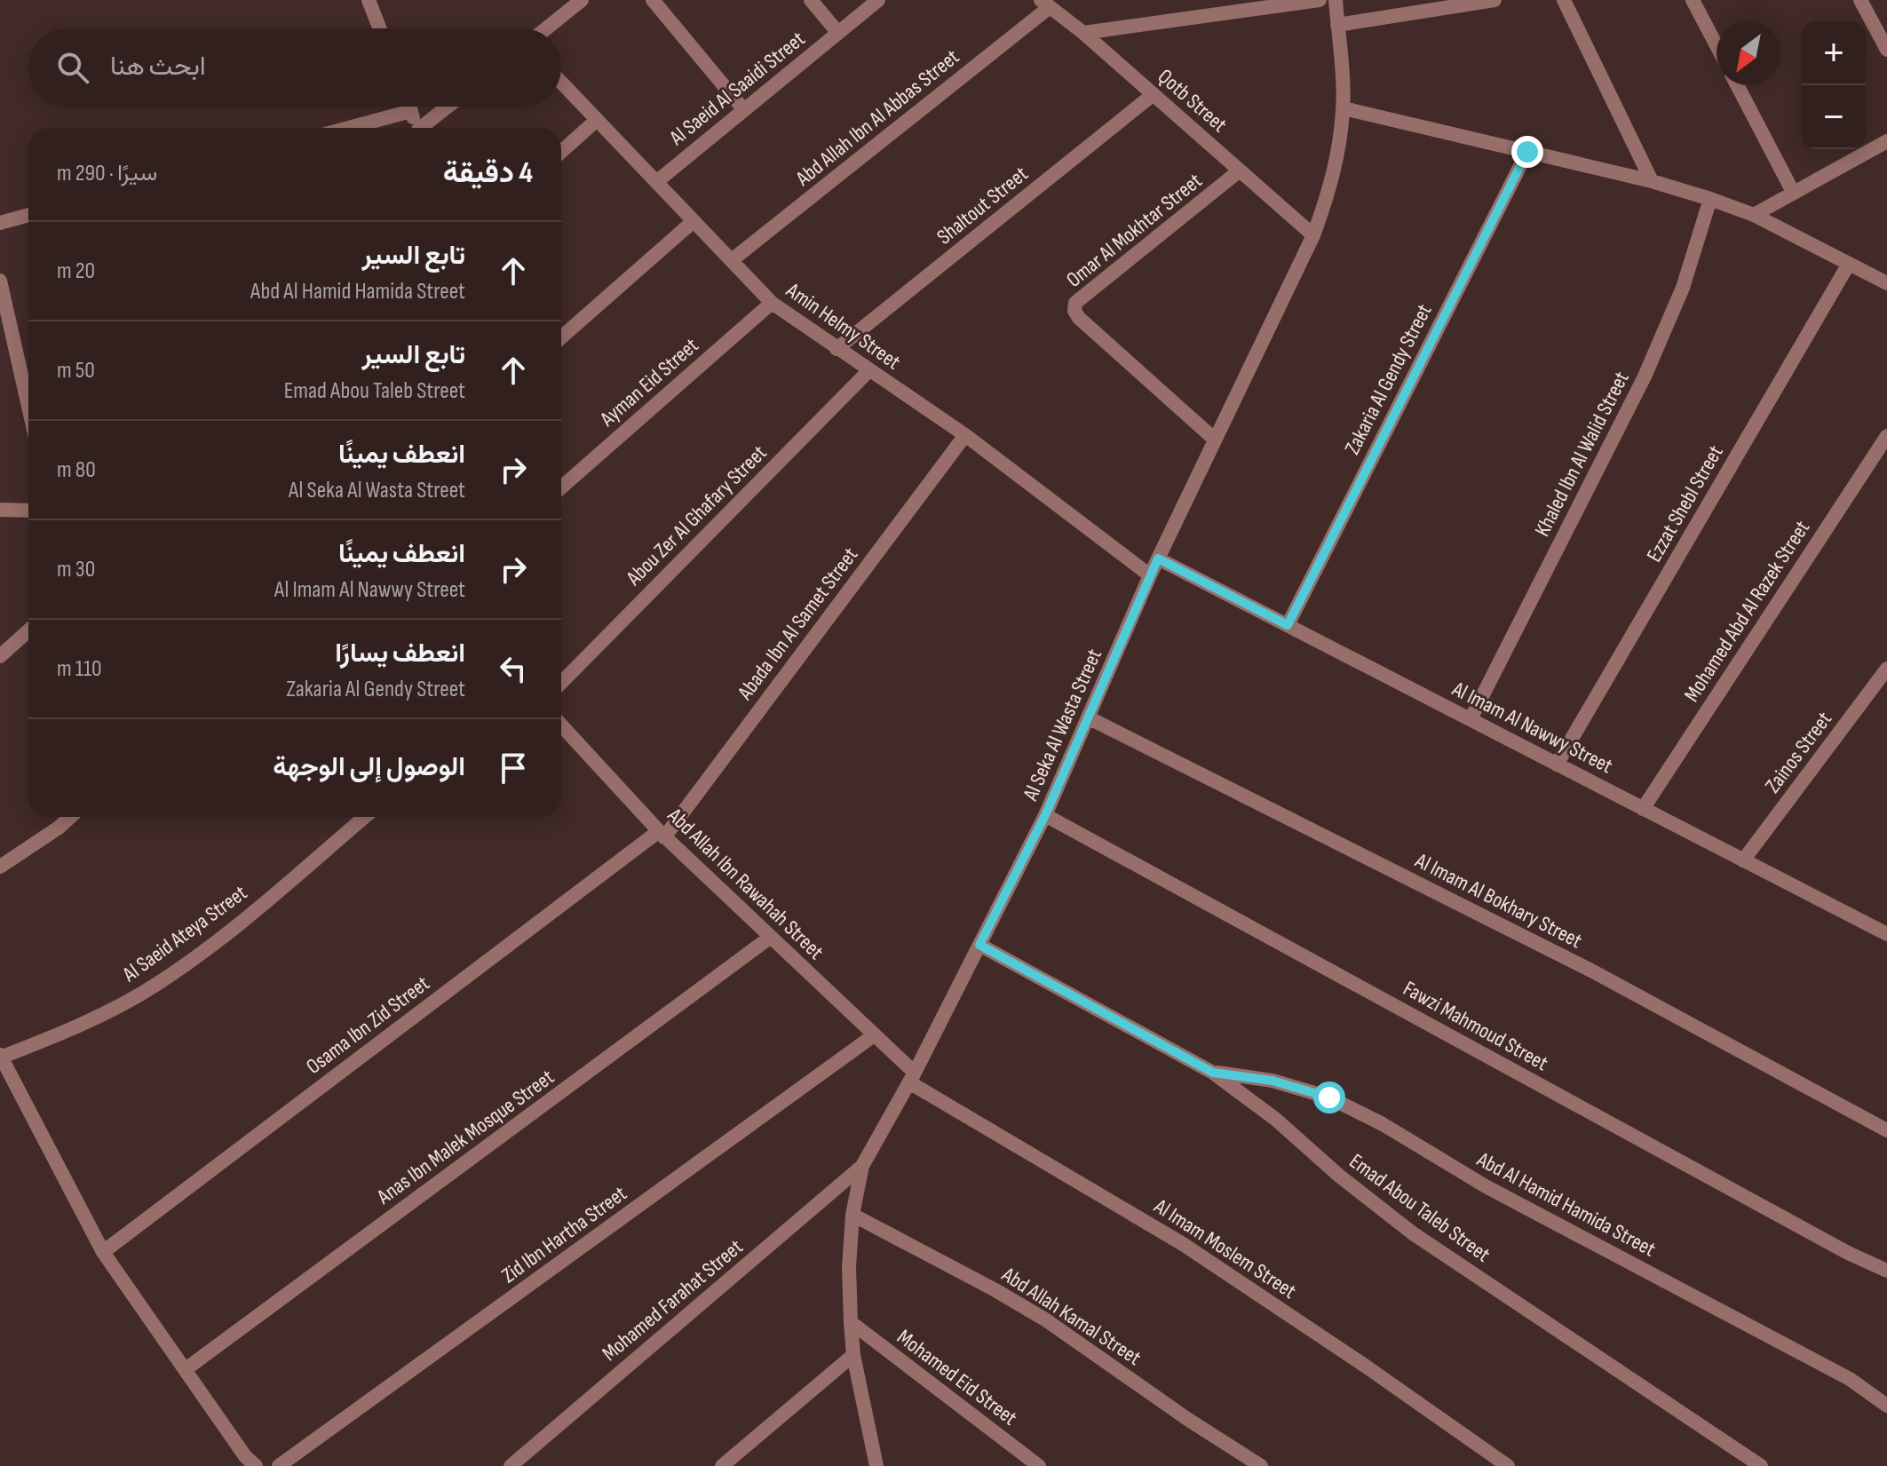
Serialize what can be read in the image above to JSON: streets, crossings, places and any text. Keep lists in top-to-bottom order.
{
  "streets": {
    "street": [
      "Al Saeid Al Saaidi Street",
      "Qotb Street",
      "Abd Allah Ibn Al Abbas Street",
      "Shaltout Street",
      "Omar Al Mokhtar Street",
      "Amin Helmy Street",
      "Zakaria Al Gendy Street",
      "Ayman Eid Street",
      "Khaled Ibn Al Walid Street",
      "Ezzat Shebl Street",
      "Abou Zer Al Ghafary Street",
      "Mohamed Abd Al Razek Street",
      "Abada Ibn Al Samet Street",
      "Al Seka Al Wasta Street",
      "Al Imam Al Nawwy Street",
      "Zainos Street",
      "Abd Allah Ibn Rawahah Street",
      "Al Imam Al Bokhary Street",
      "Al Saeid Ateya Street",
      "Osama Ibn Zid Street",
      "Fawzi Mahmoud Street",
      "Anas Ibn Malek Mosque Street",
      "Abd Al Hamid Hamida Street",
      "Emad Abou Taleb Street",
      "Zid Ibn Hartha Street",
      "Al Imam Moslem Street",
      "Mohamed Farahat Street",
      "Abd Allah Kamal Street",
      "Mohamed Eid Street"
    ]
  },
  "crossings": [
    ["Al Saeid Al Saaidi Street", "Amin Helmy Street"],
    ["Qotb Street", "Abd Allah Ibn Al Abbas Street"],
    ["Qotb Street", "Shaltout Street"],
    ["Qotb Street", "Omar Al Mokhtar Street"],
    ["Qotb Street", "Al Seka Al Wasta Street"],
    ["Abd Allah Ibn Al Abbas Street", "Amin Helmy Street"],
    ["Shaltout Street", "Amin Helmy Street"],
    ["Omar Al Mokhtar Street", "Al Seka Al Wasta Street"],
    ["Amin Helmy Street", "Ayman Eid Street"],
    ["Amin Helmy Street", "Abou Zer Al Ghafary Street"],
    ["Amin Helmy Street", "Abada Ibn Al Samet Street"],
    ["Amin Helmy Street", "Al Seka Al Wasta Street"],
    ["Zakaria Al Gendy Street", "Al Imam Al Nawwy Street"],
    ["Khaled Ibn Al Walid Street", "Al Imam Al Nawwy Street"],
    ["Ezzat Shebl Street", "Al Imam Al Nawwy Street"],
    ["Mohamed Abd Al Razek Street", "Al Imam Al Nawwy Street"],
    ["Abada Ibn Al Samet Street", "Abd Allah Ibn Rawahah Street"],
    ["Abada Ibn Al Samet Street", "Osama Ibn Zid Street"],
    ["Al Seka Al Wasta Street", "Al Imam Al Nawwy Street"],
    ["Al Seka Al Wasta Street", "Abd Allah Ibn Rawahah Street"],
    ["Al Seka Al Wasta Street", "Al Imam Al Bokhary Street"],
    ["Al Seka Al Wasta Street", "Fawzi Mahmoud Street"],
    ["Al Seka Al Wasta Street", "Emad Abou Taleb Street"],
    ["Al Seka Al Wasta Street", "Al Imam Moslem Street"],
    ["Al Seka Al Wasta Street", "Mohamed Farahat Street"],
    ["Al Seka Al Wasta Street", "Abd Allah Kamal Street"],
    ["Al Seka Al Wasta Street", "Mohamed Eid Street"],
    ["Al Imam Al Nawwy Street", "Zainos Street"],
    ["Abd Allah Ibn Rawahah Street", "Osama Ibn Zid Street"],
    ["Abd Allah Ibn Rawahah Street", "Anas Ibn Malek Mosque Street"],
    ["Abd Allah Ibn Rawahah Street", "Zid Ibn Hartha Street"],
    ["Abd Allah Ibn Rawahah Street", "Al Imam Moslem Street"],
    ["Abd Al Hamid Hamida Street", "Emad Abou Taleb Street"]
  ],
  "north": "bottom left",
  "page": {
    "map_buttons": ["+", "−"],
    "search": "ابحث هنا",
    "heading": ["4 دقيقة", "سيرًا · 290 m"],
    "list": [
      ["تابع السير", "Abd Al Hamid Hamida Street", "20 m"],
      ["تابع السير", "Emad Abou Taleb Street", "50 m"],
      ["انعطف يمينًا", "Al Seka Al Wasta Street", "80 m"],
      ["انعطف يمينًا", "Al Imam Al Nawwy Street", "30 m"],
      ["انعطف يسارًا", "Zakaria Al Gendy Street", "110 m"],
      "الوصول إلى الوجهة"
    ]
  }
}
